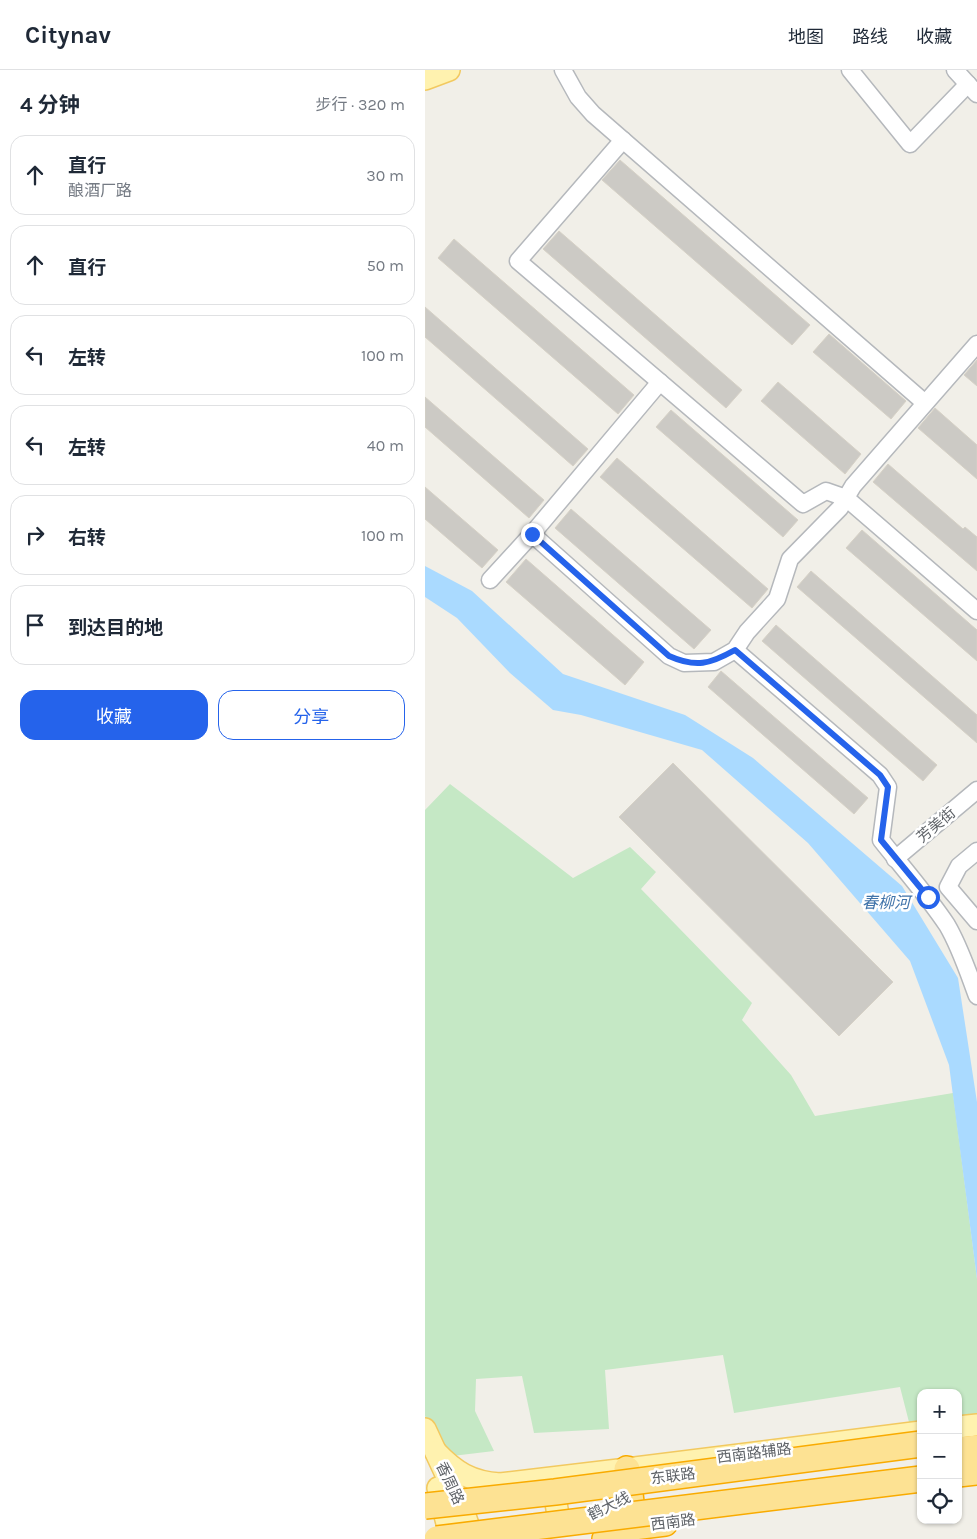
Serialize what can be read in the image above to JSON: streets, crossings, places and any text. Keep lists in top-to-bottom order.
{
  "streets": {
    "highway": ["东联路", "鹤大线", "西南路"],
    "main road": ["西南路辅路", "香周路"],
    "street": ["芳美街"]
  },
  "crossings": [
    ["西南路辅路", "东联路"],
    ["西南路辅路", "香周路"],
    ["西南路辅路", "鹤大线"],
    ["西南路辅路", "西南路"],
    ["东联路", "香周路"],
    ["鹤大线", "西南路"]
  ],
  "water": ["春柳河"],
  "page": {
    "header": "Citynav",
    "nav": ["地图", "路线", "收藏"],
    "heading": ["4 分钟", "步行 · 320 m"],
    "list": [
      ["直行", "酿酒厂路", "30 m"],
      ["直行", "50 m"],
      ["左转", "100 m"],
      ["左转", "40 m"],
      ["右转", "100 m"],
      "到达目的地"
    ],
    "buttons": ["收藏", "分享"],
    "map_buttons": ["+", "−"]
  }
}
